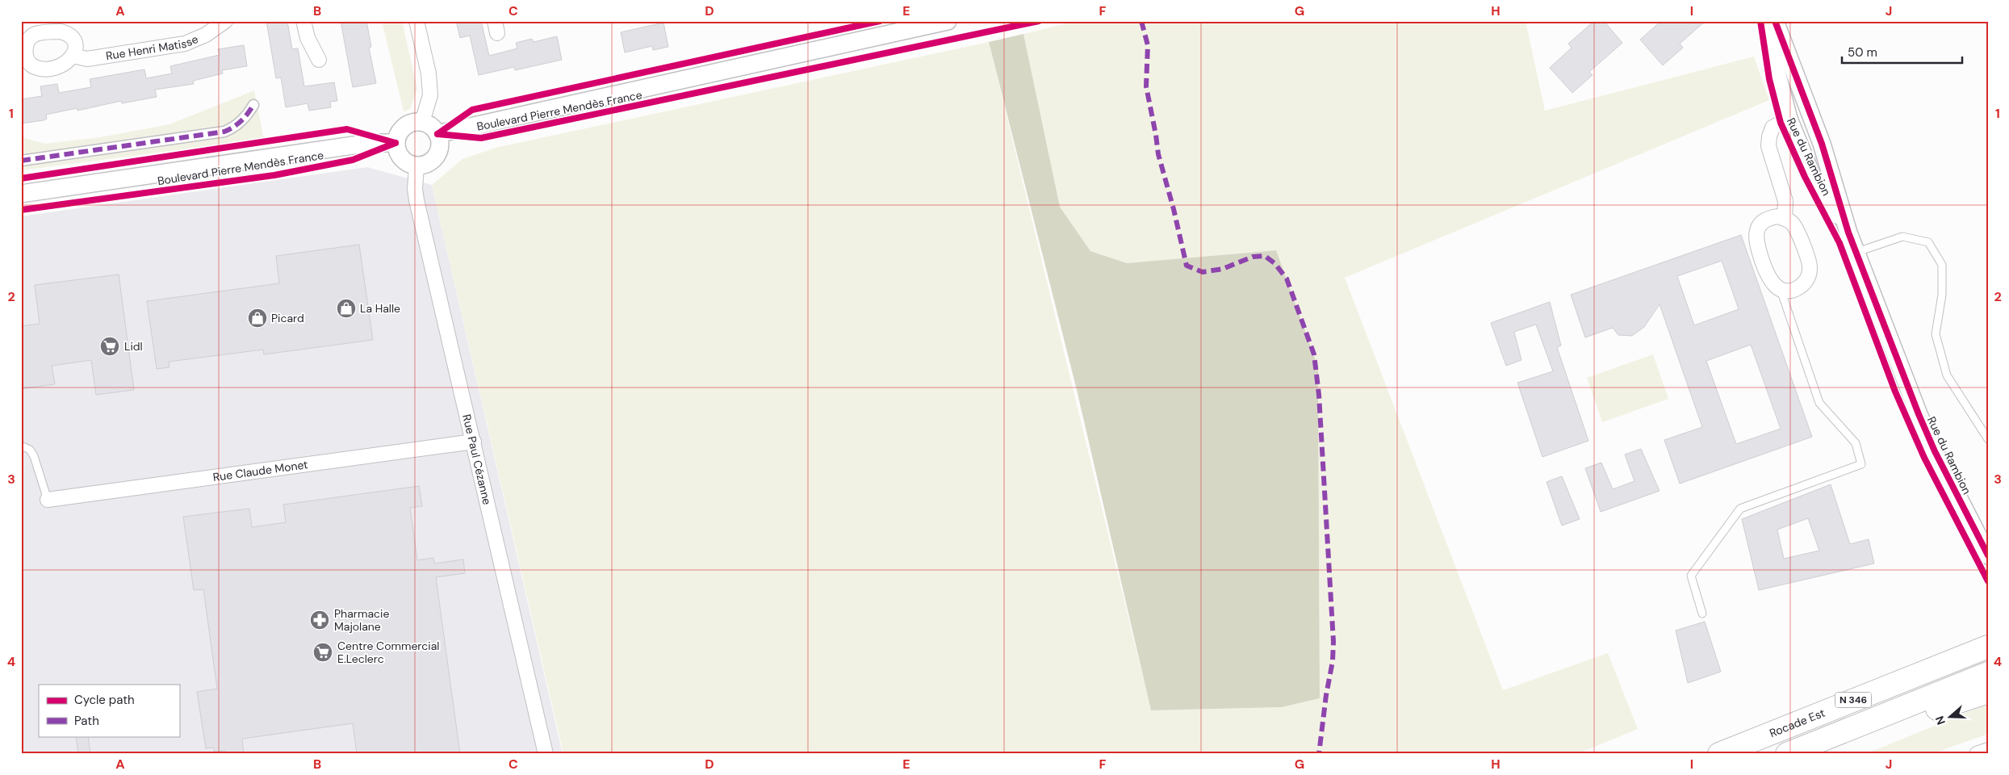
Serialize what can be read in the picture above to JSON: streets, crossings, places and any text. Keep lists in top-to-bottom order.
{
  "streets": {
    "highway": ["N 346", "Rocade Est"],
    "street": [
      "Rue Henri Matisse",
      "Boulevard Pierre Mendès France",
      "Rue du Rambion",
      "Rue Paul Cézanne",
      "Rue Claude Monet"
    ]
  },
  "crossings": [
    ["Boulevard Pierre Mendès France", "Rue Paul Cézanne"],
    ["Rue Paul Cézanne", "Rue Claude Monet"]
  ],
  "places": {
    "shop": ["La Halle", "Picard"],
    "supermarket": ["Lidl", "Centre Commercial E.Leclerc"],
    "pharmacy": ["Pharmacie Majolane"]
  },
  "legend": ["Cycle path", "Path"],
  "scale_bar": "50 m",
  "north": "left",
  "grid": {
    "columns": [
      "A",
      "B",
      "C",
      "D",
      "E",
      "F",
      "G",
      "H",
      "I",
      "J"
    ],
    "rows": [
      "1",
      "2",
      "3",
      "4"
    ]
  }
}
